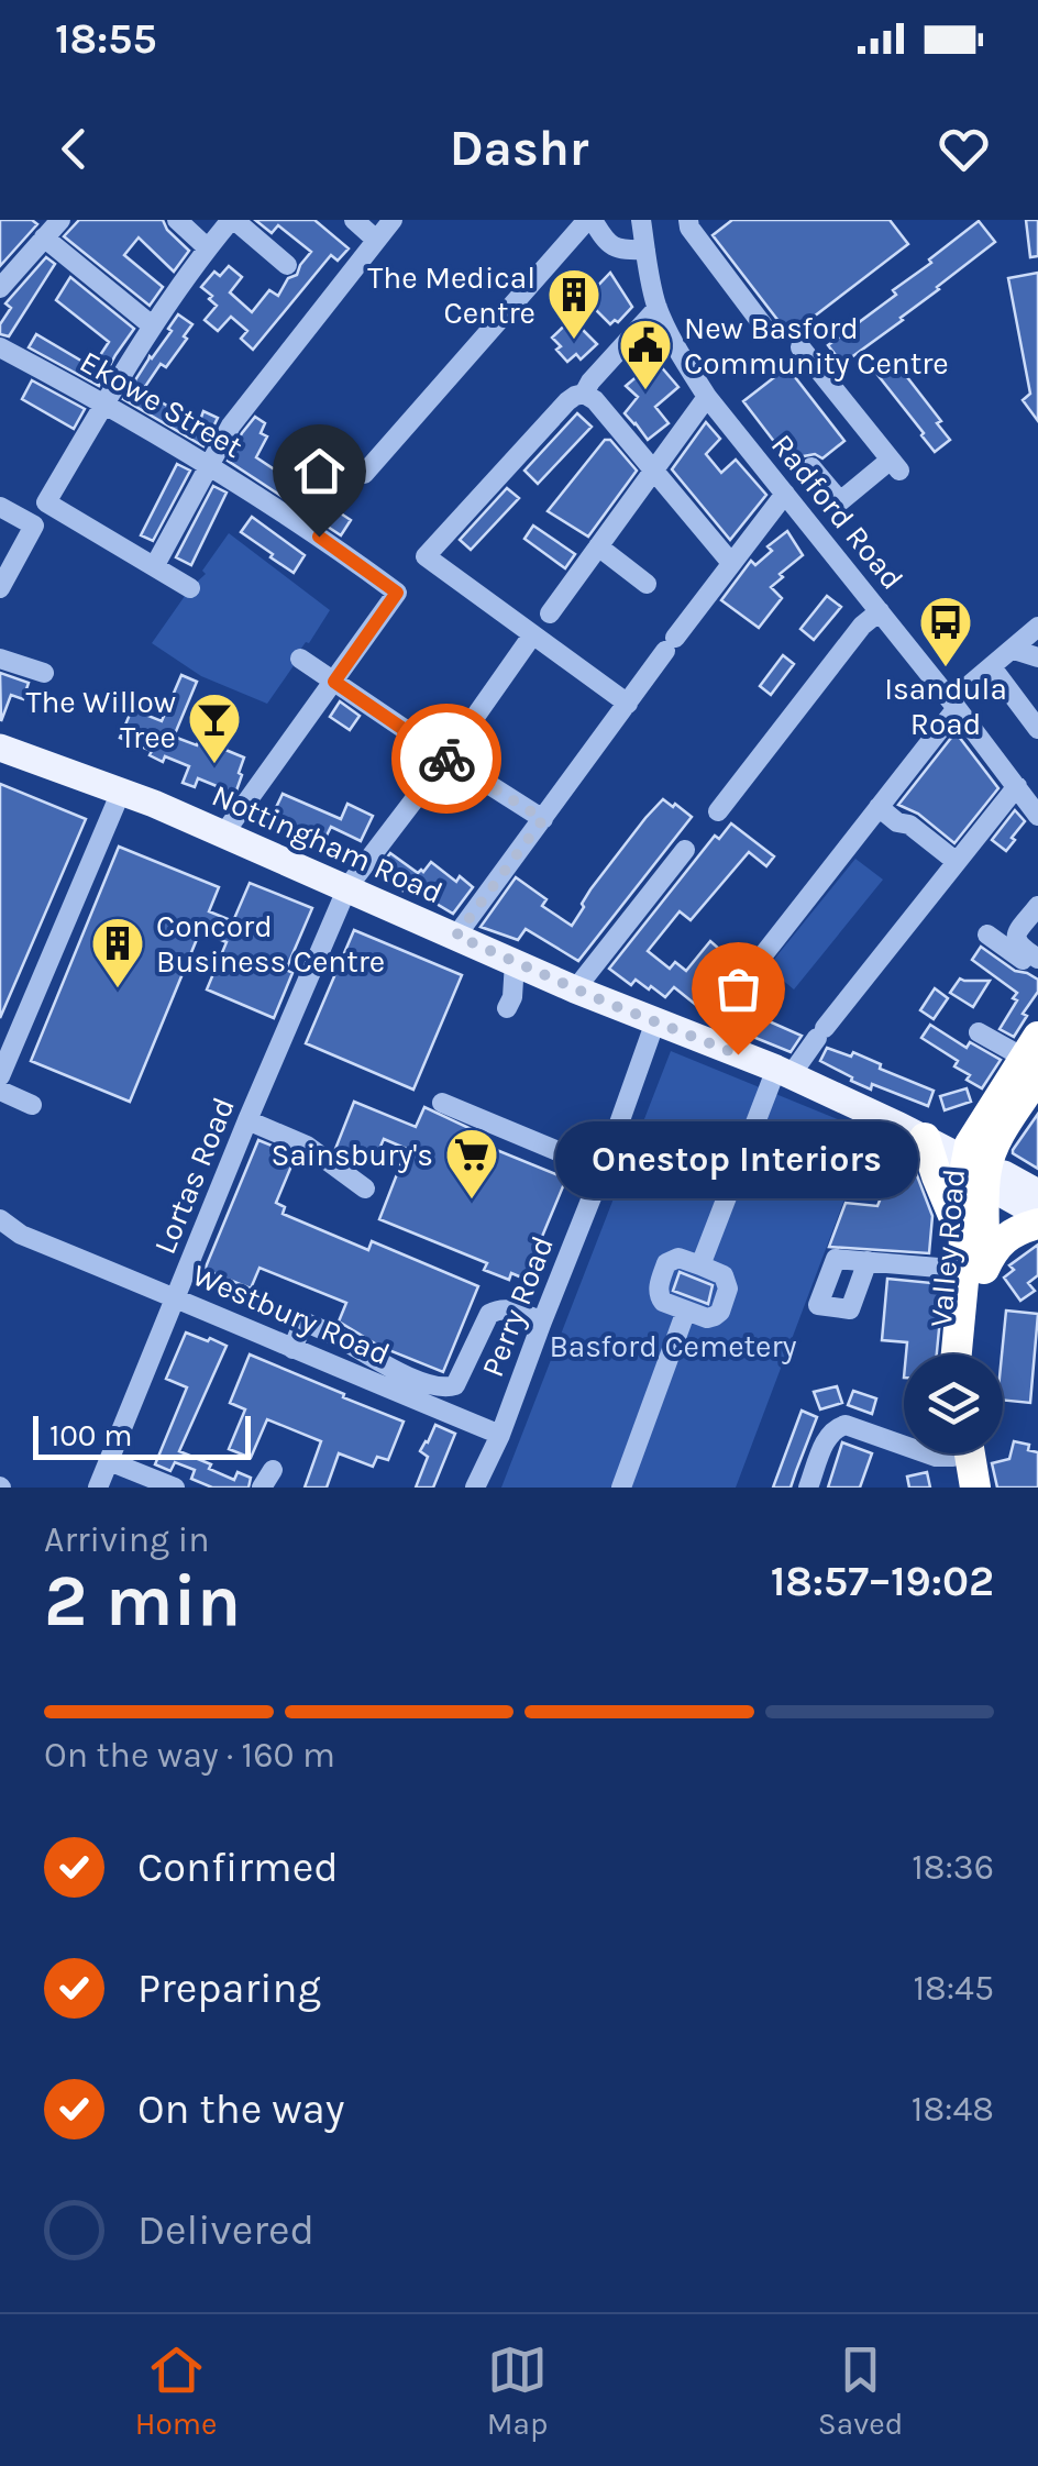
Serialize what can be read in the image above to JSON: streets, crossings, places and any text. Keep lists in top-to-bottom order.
{
  "streets": {
    "highway": ["Valley Road"],
    "main road": ["Nottingham Road"],
    "street": [
      "Ekowe Street",
      "Radford Road",
      "Lortas Road",
      "Perry Road",
      "Westbury Road"
    ]
  },
  "crossings": [
    ["Nottingham Road", "Lortas Road"],
    ["Nottingham Road", "Valley Road"],
    ["Nottingham Road", "Perry Road"],
    ["Lortas Road", "Westbury Road"],
    ["Perry Road", "Westbury Road"]
  ],
  "parks": ["Basford Cemetery"],
  "places": {
    "building": ["The Medical Centre", "Concord Business Centre"],
    "public building": ["New Basford Community Centre"],
    "bus stop": ["Isandula Road"],
    "bar": ["The Willow Tree"],
    "other": ["Onestop Interiors"],
    "supermarket": ["Sainsbury's"]
  },
  "scale_bar": "100 m",
  "page": {
    "status": "18:55",
    "header": "Dashr",
    "bubble": "Onestop Interiors",
    "scale": "100 m",
    "heading": ["2 min", "Arriving in", "18:57–19:02"],
    "bar": "On the way · 160 m",
    "list": [
      ["Confirmed", "18:36"],
      ["Preparing", "18:45"],
      ["On the way", "18:48"],
      "Delivered"
    ],
    "tabs": ["Home", "Map", "Saved"]
  }
}
